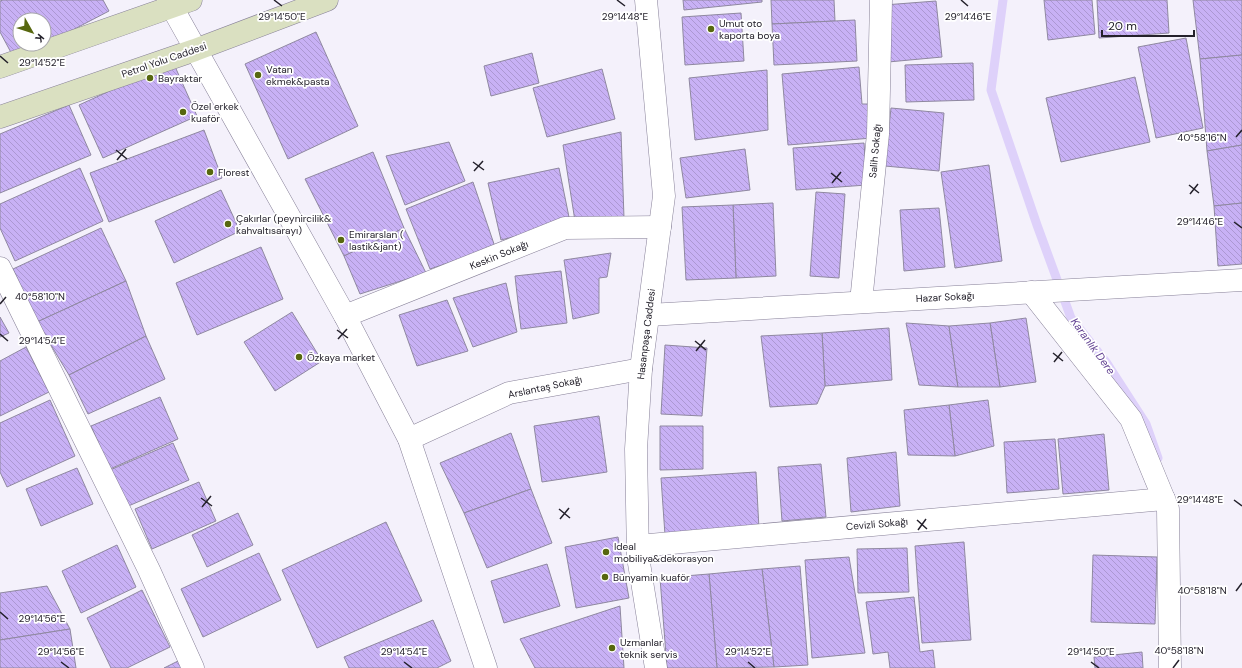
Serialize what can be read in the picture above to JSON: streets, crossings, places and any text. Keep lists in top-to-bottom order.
{
  "streets": {
    "main road": ["Petrol Yolu Caddesi"],
    "street": [
      "Salih Sokağı",
      "Keskin Sokağı",
      "Hazar Sokağı",
      "Hasanpaşa Caddesi",
      "Arslantaş Sokağı",
      "Cevizli Sokağı"
    ]
  },
  "crossings": [
    ["Salih Sokağı", "Hazar Sokağı"],
    ["Keskin Sokağı", "Hasanpaşa Caddesi"],
    ["Hazar Sokağı", "Hasanpaşa Caddesi"],
    ["Hasanpaşa Caddesi", "Arslantaş Sokağı"],
    ["Hasanpaşa Caddesi", "Cevizli Sokağı"]
  ],
  "water": ["Karanlık Dere"],
  "places": [
    "Umut oto kaporta boya",
    "Vatan ekmek&pasta",
    "Bayraktar",
    "Özel erkek kuaför",
    "Florest",
    "Çakırlar (peynircilik& kahvaltısarayı)",
    "Emirarslan ( lastik&jant)",
    "Özkaya market",
    "Ideal mobiliya&dekorasyon",
    "Bünyamin kuaför",
    "Uzmanlar teknik servis"
  ],
  "scale_bar": "20 m",
  "north": "bottom right",
  "coordinates": [
    "29°14'48\"E",
    "29°14'50\"E",
    "29°14'46\"E",
    "29°14'52\"E",
    "40°58'16\"N",
    "40°58'10\"N",
    "29°14'54\"E",
    "40°58'18\"N",
    "29°14'56\"E"
  ]
}
